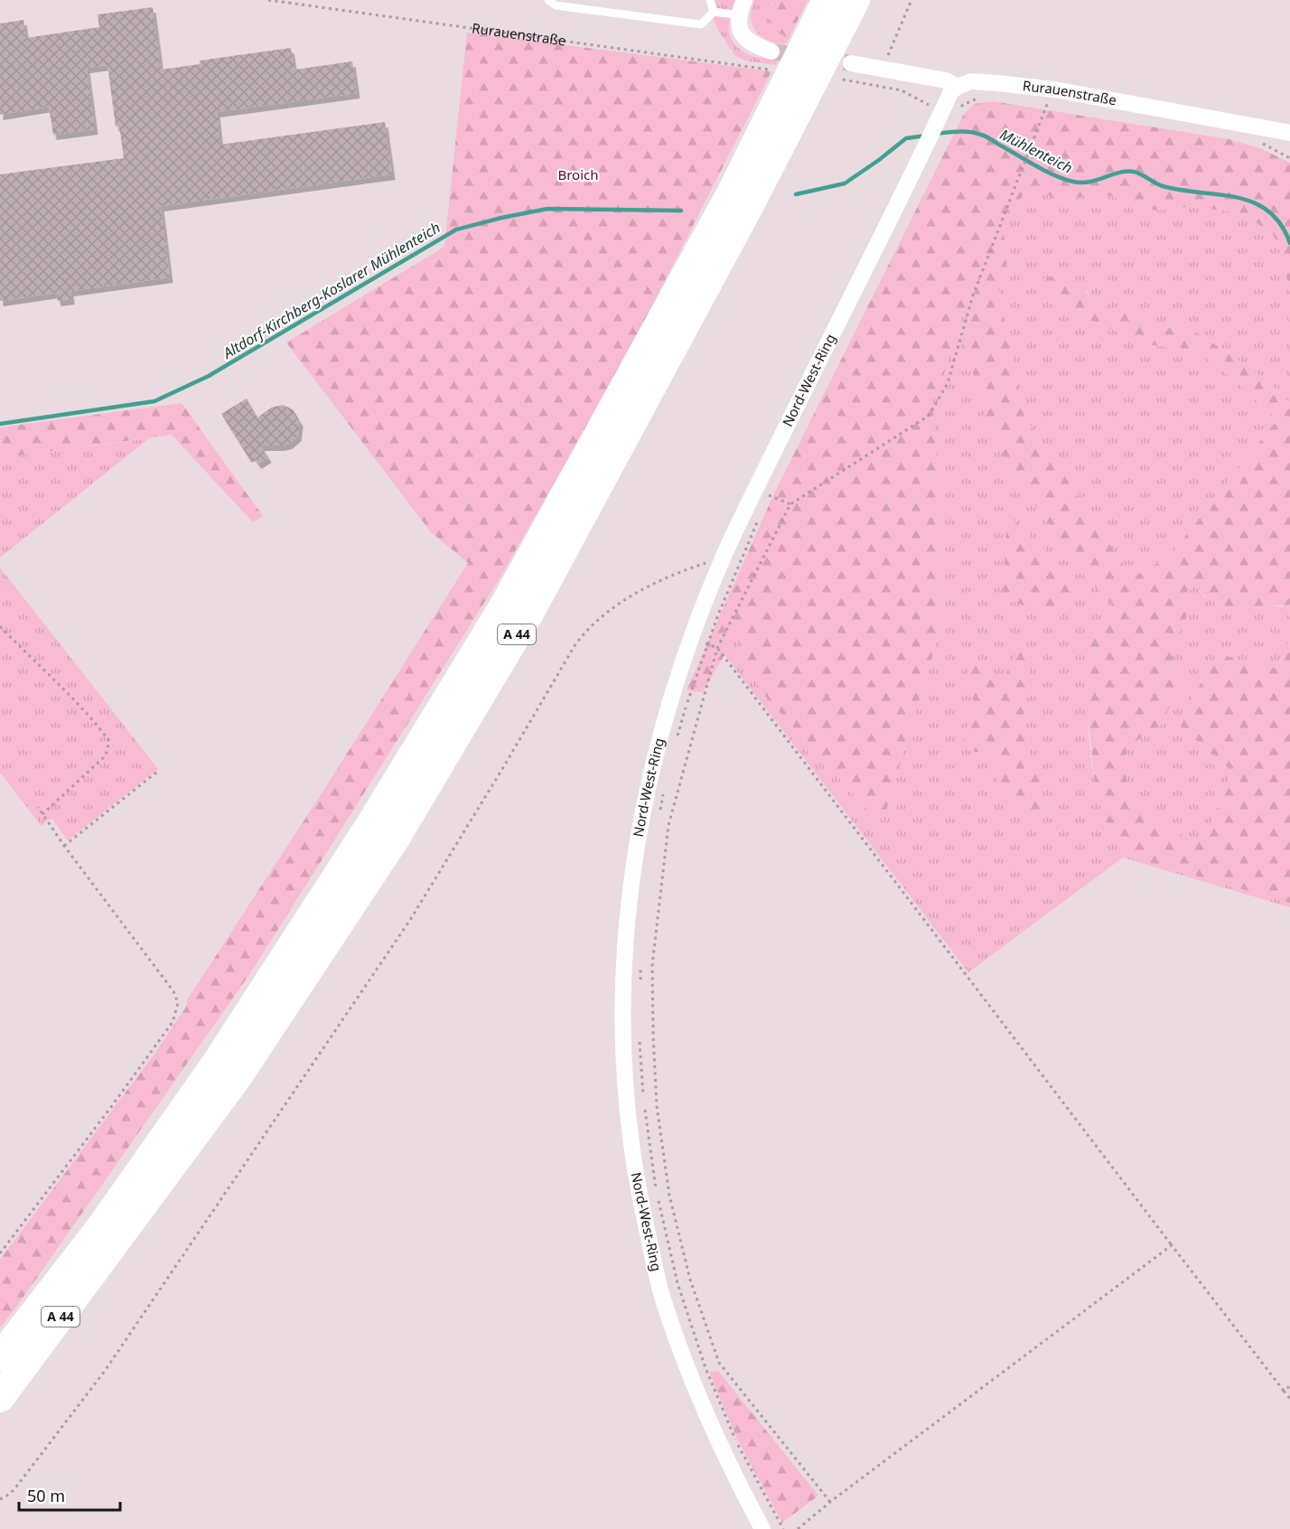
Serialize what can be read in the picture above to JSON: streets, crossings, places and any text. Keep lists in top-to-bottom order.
{
  "streets": {
    "highway": ["A 44"],
    "street": ["Rurauenstraße", "Nord-West-Ring"]
  },
  "crossings": [
    ["Rurauenstraße", "Nord-West-Ring"]
  ],
  "water": ["Mühlenteich", "Altdorf-Kirchberg-Koslarer Mühlenteich"],
  "parks": ["Broich"],
  "scale_bar": "50 m"
}
